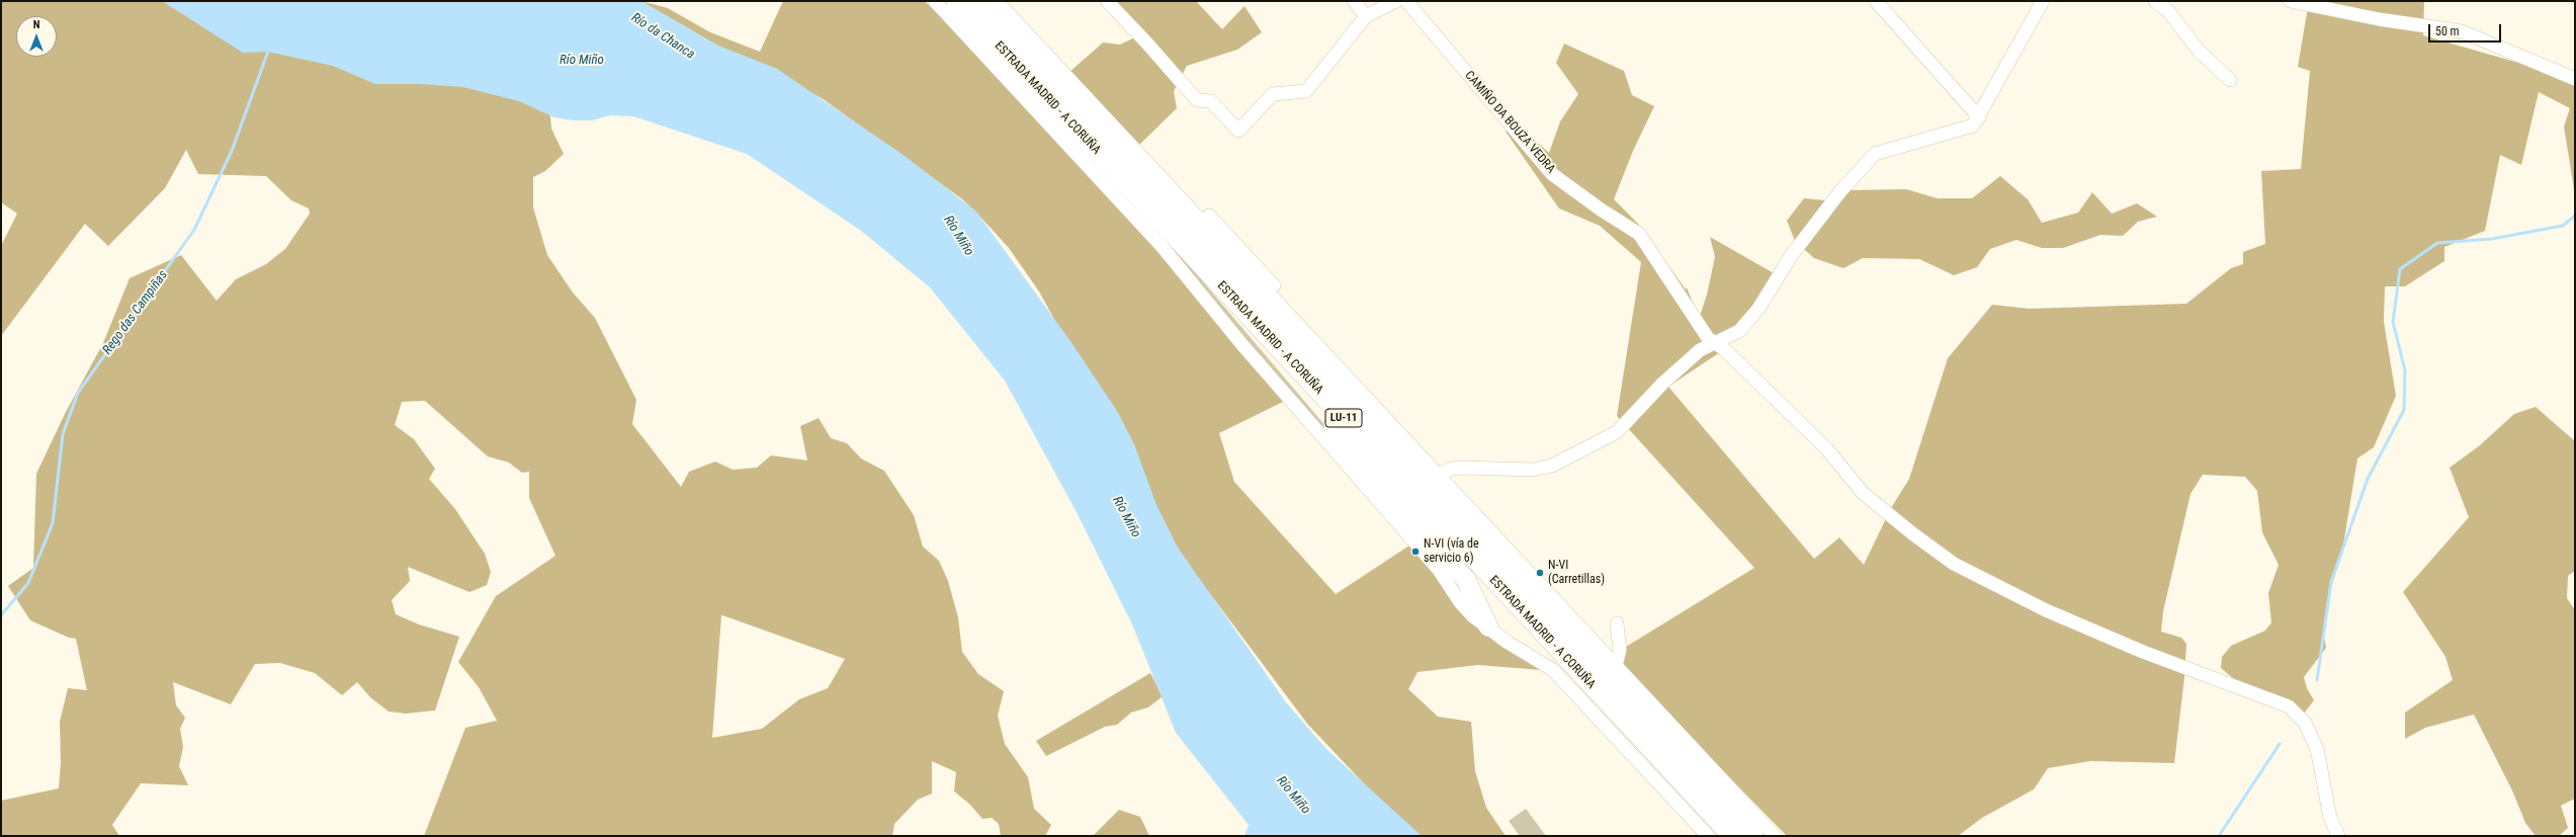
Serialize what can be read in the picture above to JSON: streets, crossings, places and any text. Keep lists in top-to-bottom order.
{
  "streets": {
    "highway": ["ESTRADA MADRID - A CORUÑA", "LU-11"],
    "street": ["CAMIÑO DA BOUZA VEDRA"]
  },
  "water": ["Río da Chanca", "Río Miño", "Rego das Campiñas"],
  "places": ["N-VI (vía de servicio 6)", "N-VI (Carretillas)"],
  "scale_bar": "50 m",
  "north": "top"
}
